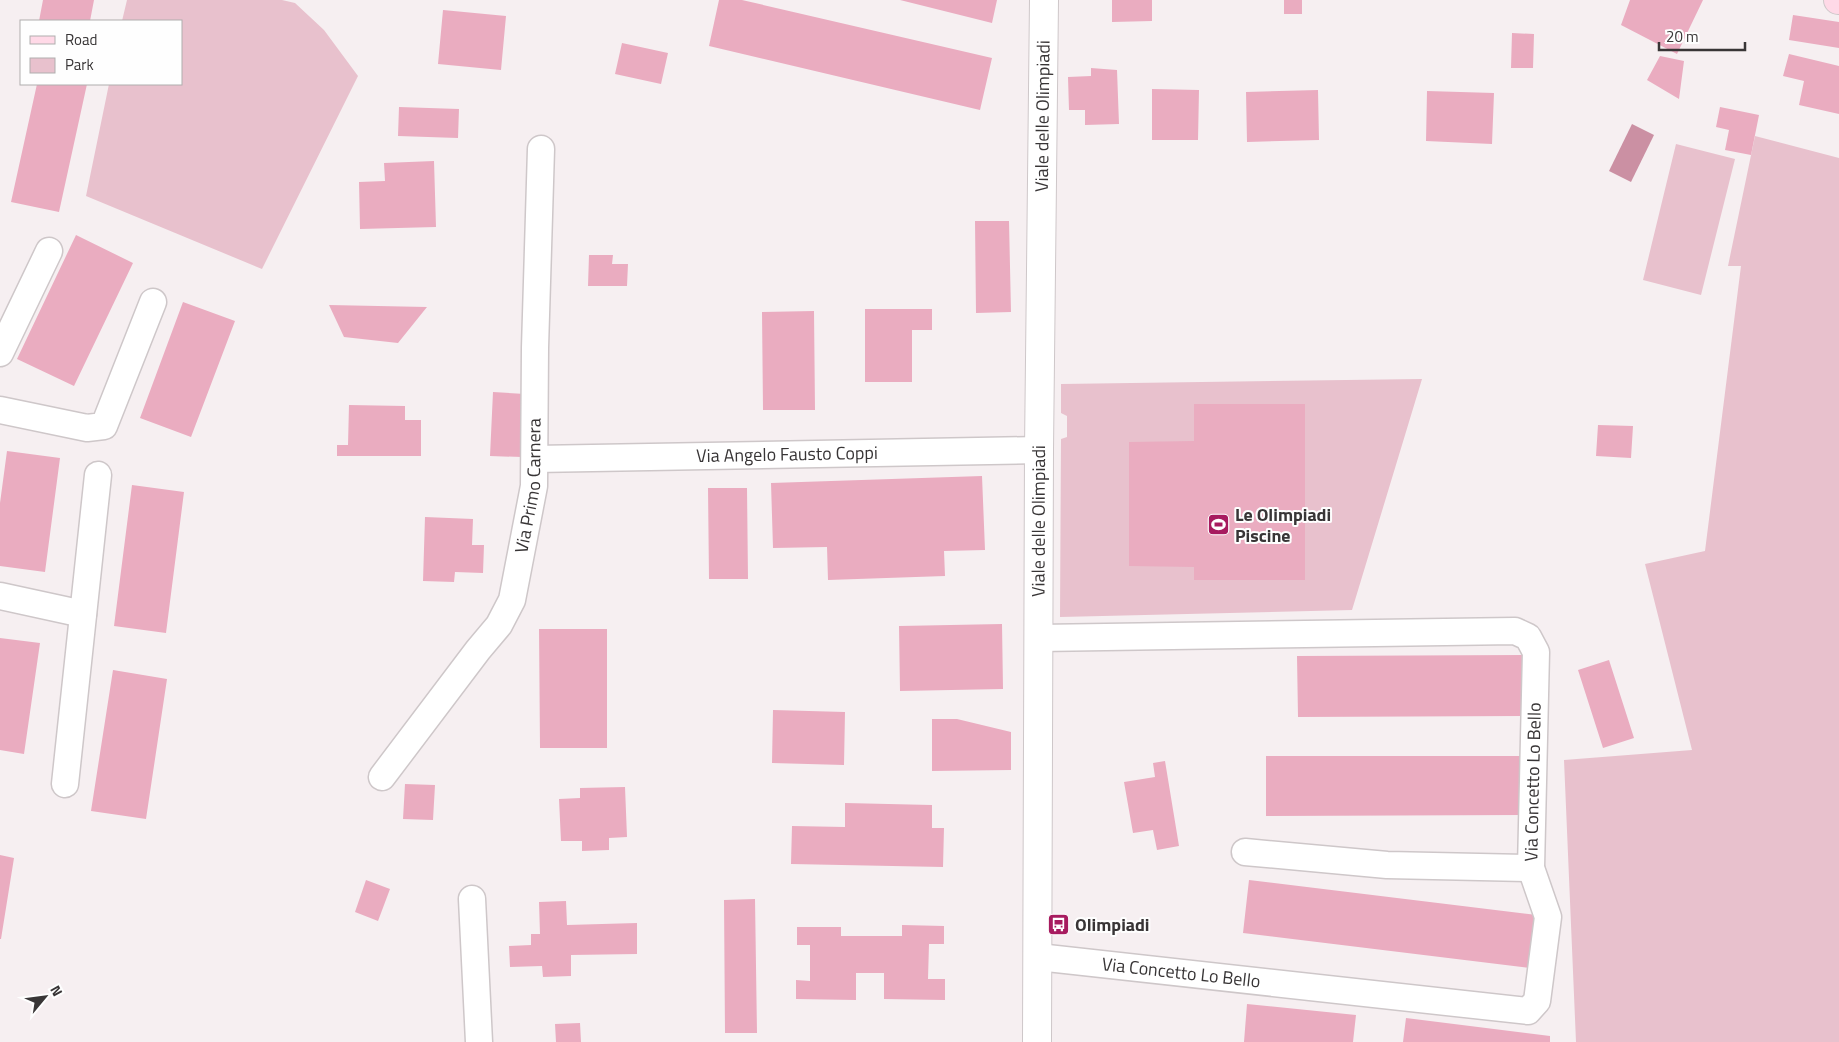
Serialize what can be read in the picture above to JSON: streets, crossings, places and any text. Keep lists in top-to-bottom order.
{
  "streets": {
    "street": [
      "Viale delle Olimpiadi",
      "Via Angelo Fausto Coppi",
      "Via Primo Carnera",
      "Via Concetto Lo Bello"
    ]
  },
  "crossings": [
    ["Viale delle Olimpiadi", "Via Angelo Fausto Coppi"],
    ["Viale delle Olimpiadi", "Via Concetto Lo Bello"],
    ["Via Angelo Fausto Coppi", "Via Primo Carnera"]
  ],
  "places": {
    "sports": ["Le Olimpiadi Piscine"],
    "bus stop": ["Olimpiadi"]
  },
  "legend": ["Road", "Park"],
  "scale_bar": "20 m",
  "north": "top right"
}
